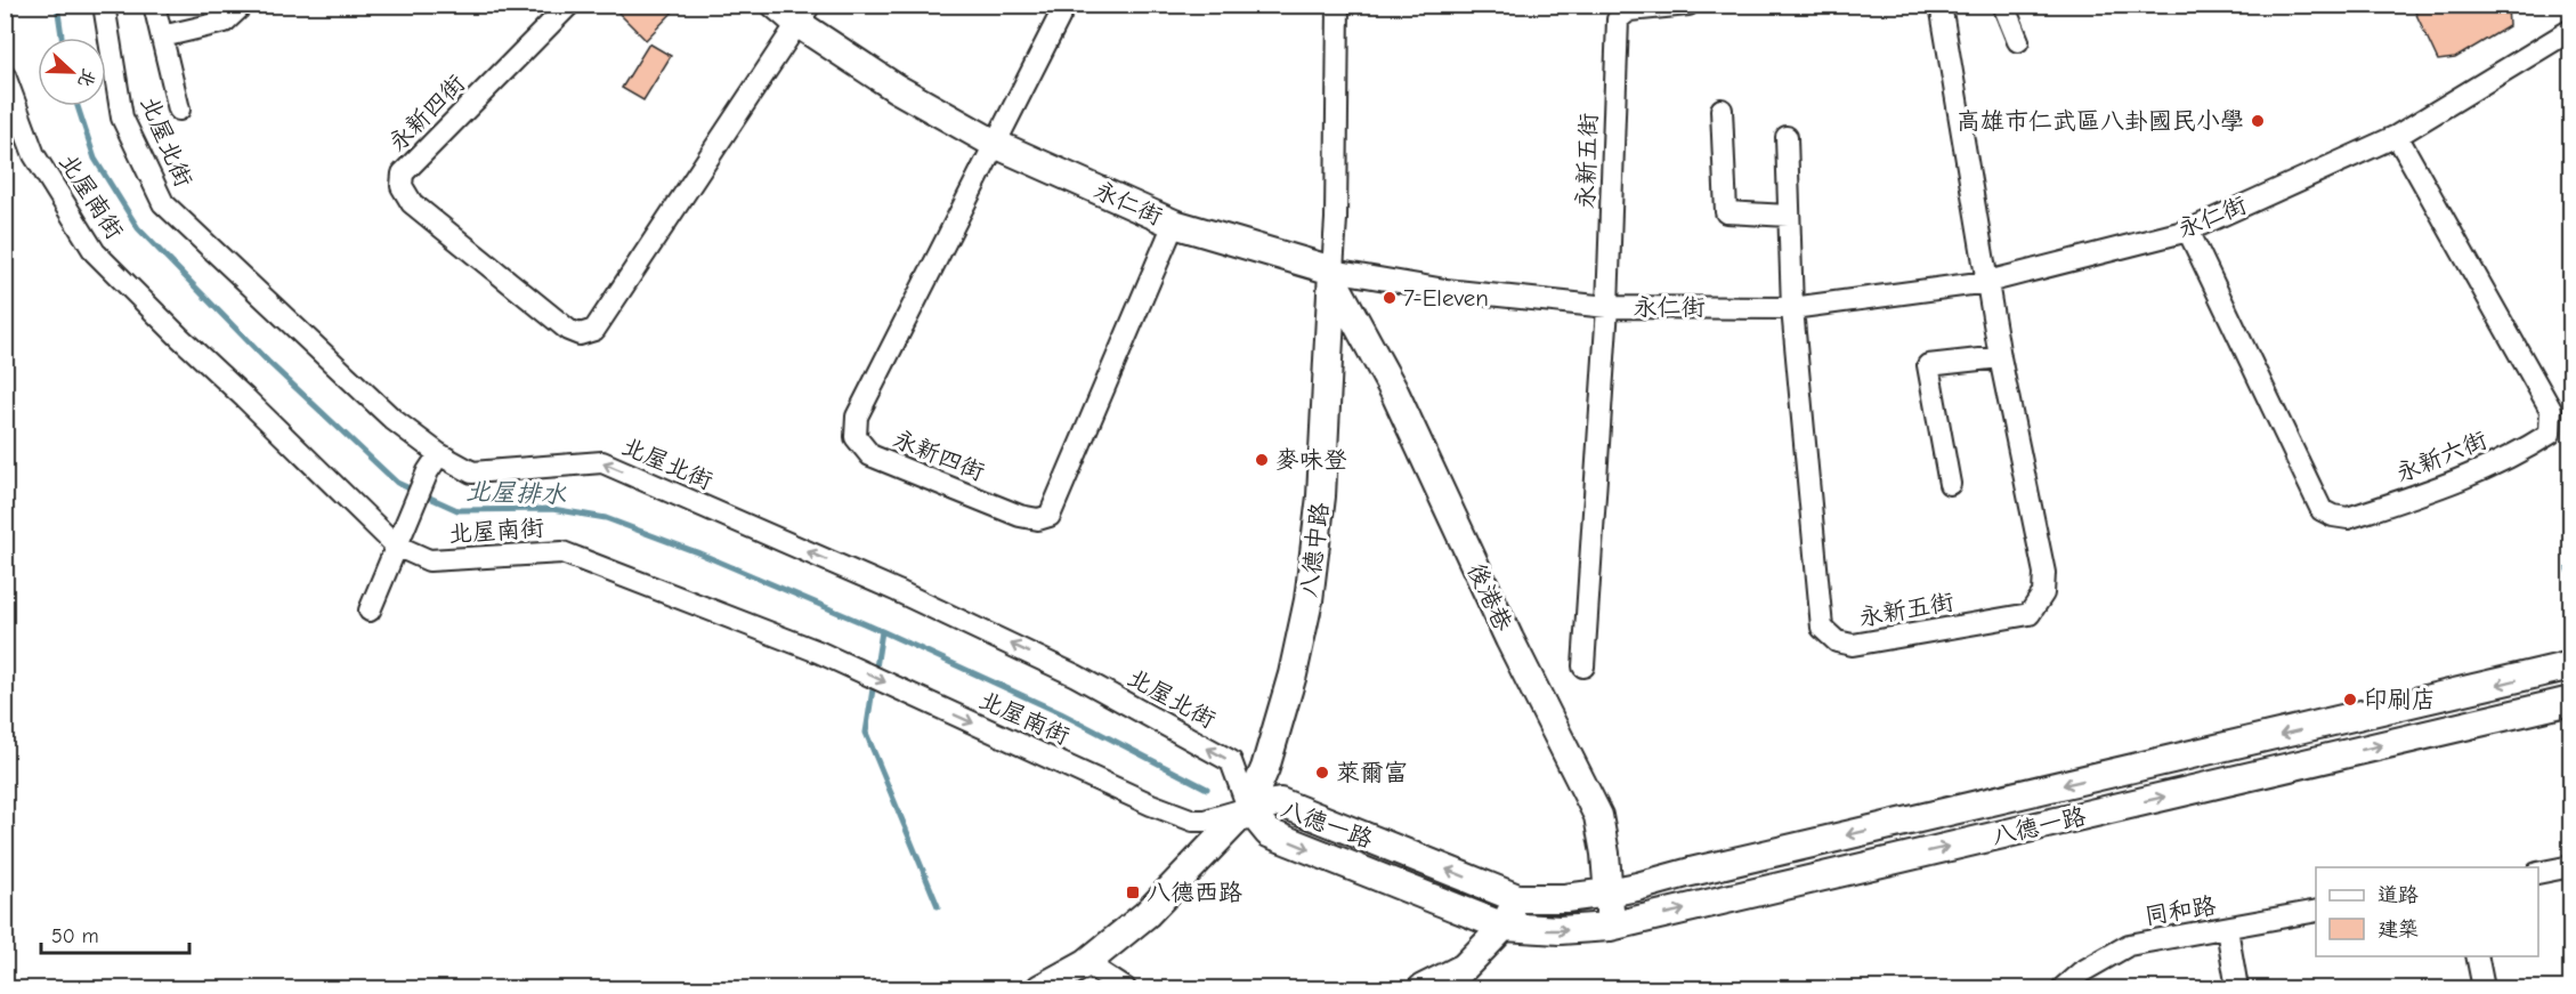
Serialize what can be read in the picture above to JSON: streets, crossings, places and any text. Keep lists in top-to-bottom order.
{
  "streets": {
    "street": [
      "永新四街",
      "北屋北街",
      "永新五街",
      "北屋南街",
      "永仁街",
      "永新六街",
      "八德中路",
      "後港巷",
      "八德一路",
      "同和路"
    ]
  },
  "crossings": [
    ["永新四街", "永仁街"],
    ["北屋北街", "北屋南街"],
    ["北屋北街", "八德中路"],
    ["北屋北街", "八德一路"],
    ["永新五街", "永仁街"],
    ["北屋南街", "八德中路"],
    ["北屋南街", "八德一路"],
    ["永仁街", "永新六街"],
    ["永仁街", "八德中路"],
    ["永仁街", "後港巷"],
    ["八德中路", "後港巷"],
    ["八德中路", "八德一路"],
    ["後港巷", "八德一路"]
  ],
  "one_way": ["北屋北街", "北屋南街"],
  "water": ["北屋排水"],
  "places": {
    "other": [
      "高雄市仁武區八卦國民小學",
      "7-Eleven",
      "麥味登",
      "印刷店",
      "萊爾富"
    ],
    "transit": ["八德西路"]
  },
  "legend": ["道路", "建築"],
  "scale_bar": "50 m",
  "north": "right"
}
